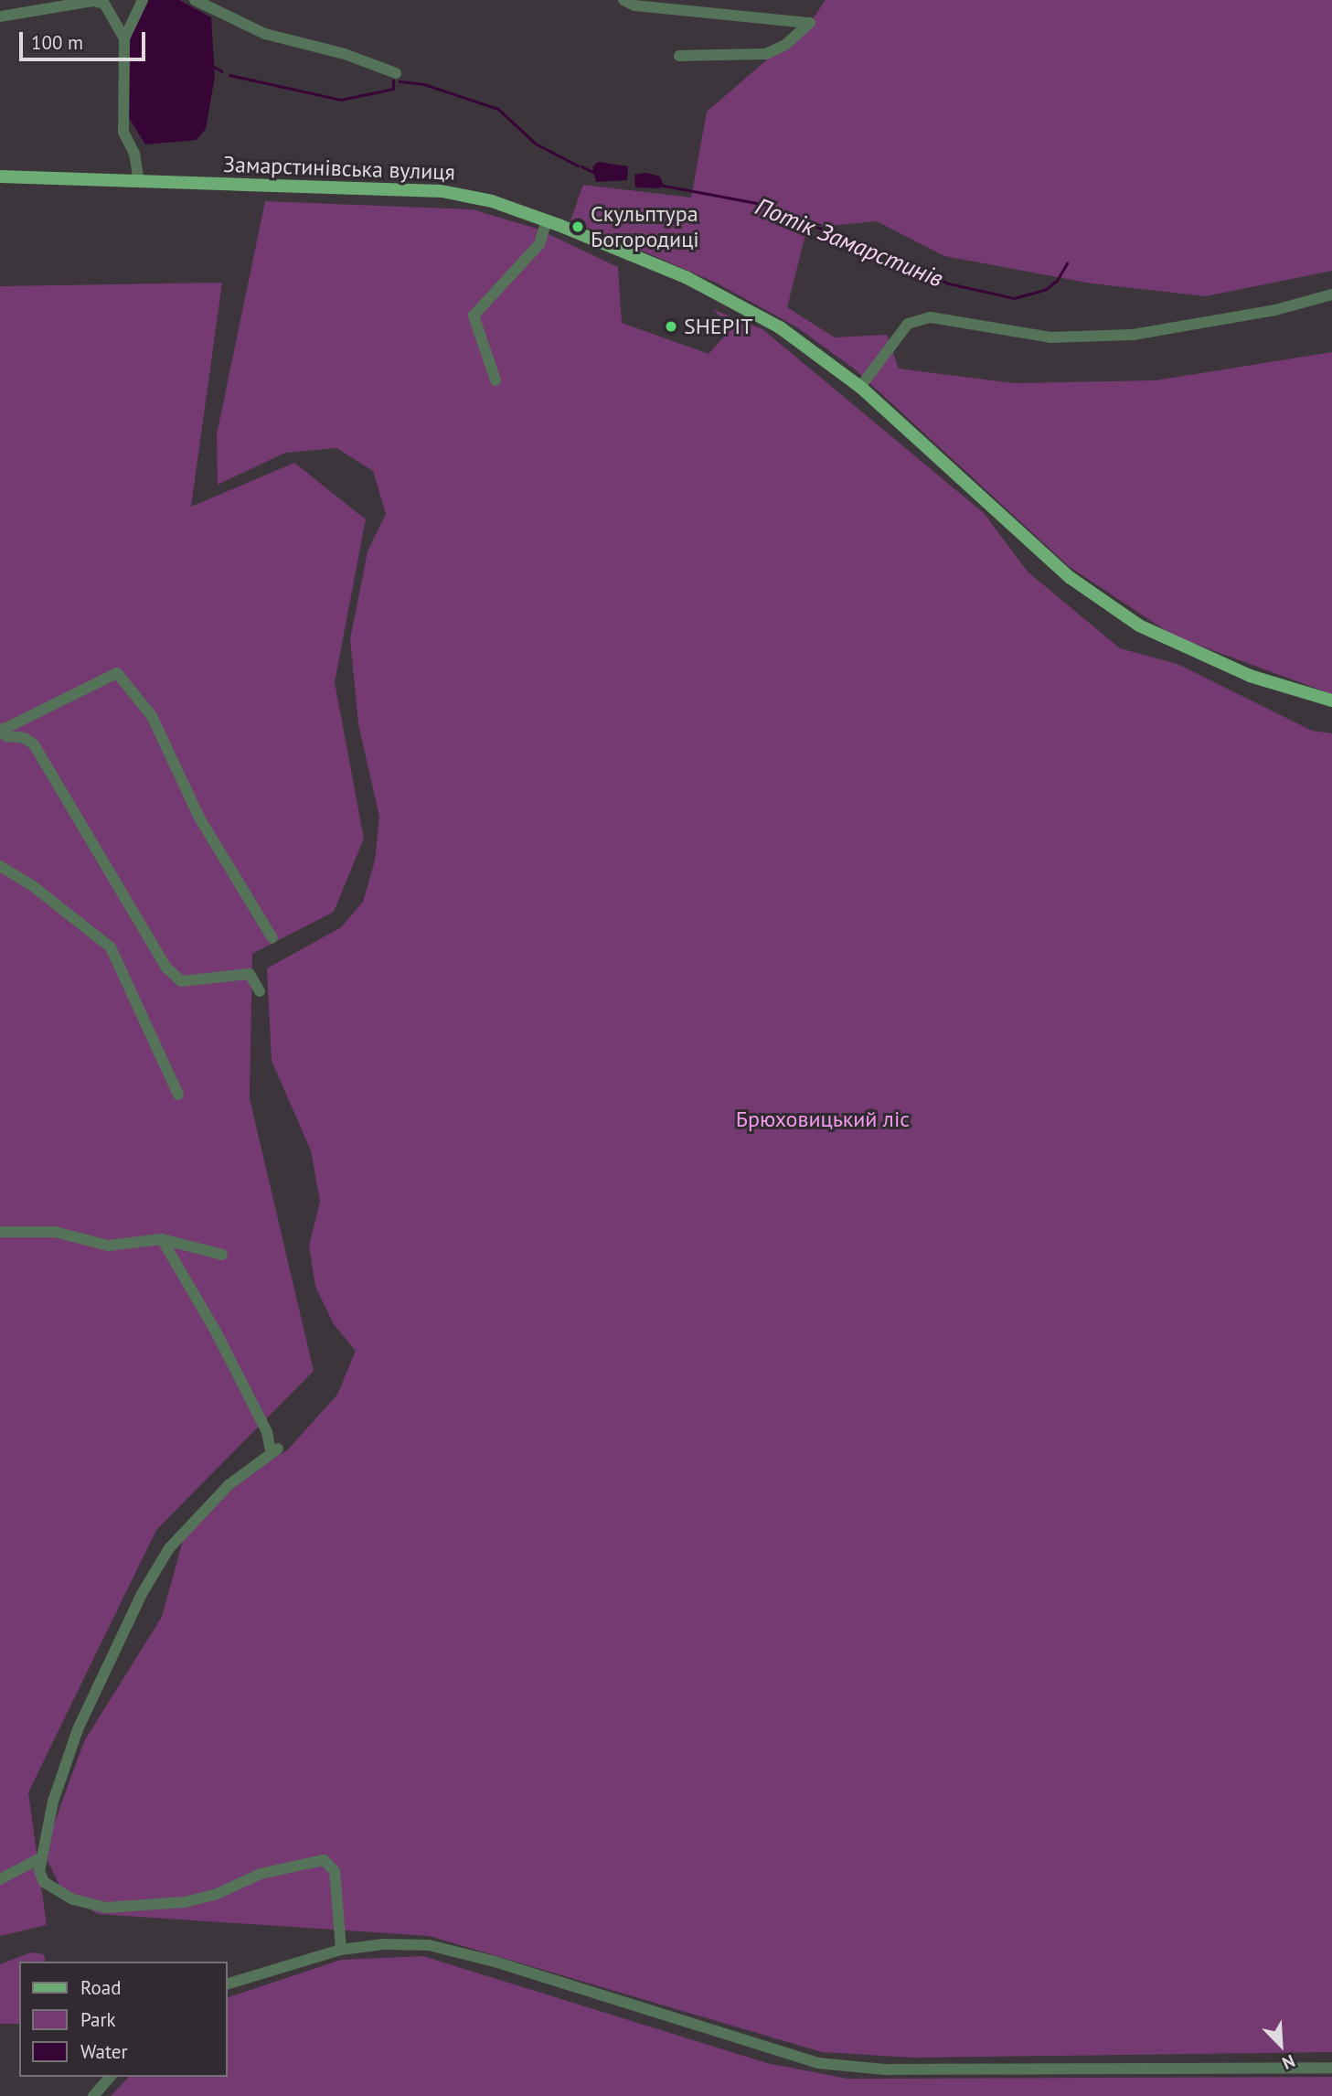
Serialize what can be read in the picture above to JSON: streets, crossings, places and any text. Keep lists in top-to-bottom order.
{
  "streets": {
    "main road": ["Замарстинівська вулиця"]
  },
  "water": ["Потік Замарстинів"],
  "parks": ["Брюховицький ліс"],
  "places": ["Скульптура Богородиці", "SHEPIT"],
  "legend": ["Road", "Park", "Water"],
  "scale_bar": "100 m",
  "north": "bottom right"
}
